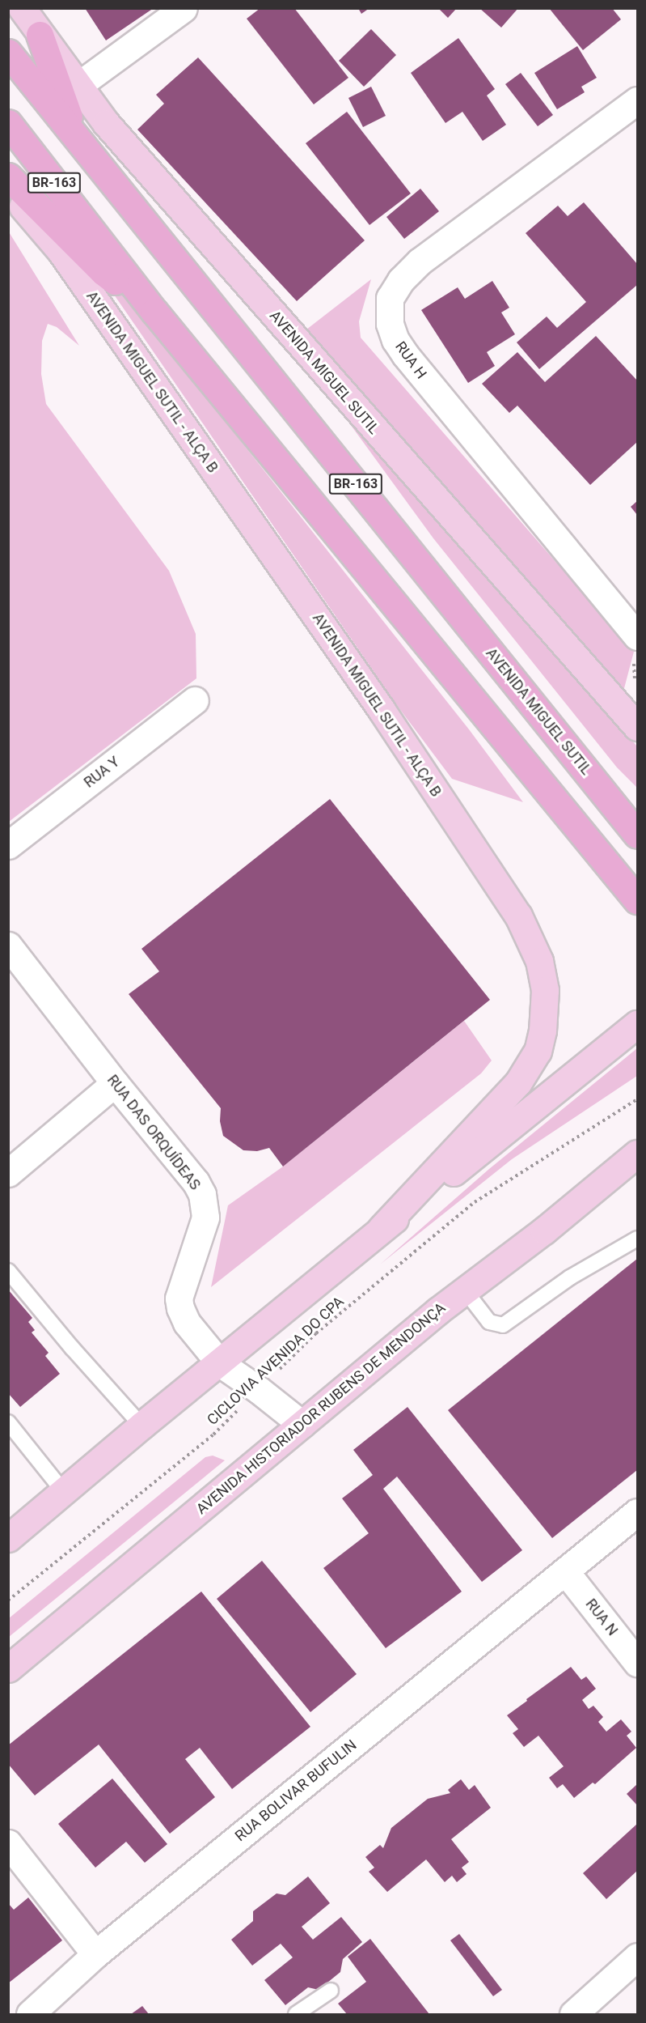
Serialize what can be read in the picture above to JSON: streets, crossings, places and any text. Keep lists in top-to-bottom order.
{
  "streets": {
    "highway": ["BR-163", "AVENIDA MIGUEL SUTIL"],
    "main road": ["AVENIDA MIGUEL SUTIL - ALÇA B", "AVENIDA HISTORIADOR RUBENS DE MENDONÇA"],
    "street": [
      "RUA H",
      "RUA Y",
      "RUA DAS ORQUÍDEAS",
      "RUA N",
      "RUA BOLIVAR BUFULIN"
    ],
    "path": ["CICLOVIA AVENIDA DO CPA"]
  },
  "crossings": [
    ["BR-163", "AVENIDA MIGUEL SUTIL"],
    ["RUA DAS ORQUÍDEAS", "CICLOVIA AVENIDA DO CPA"],
    ["RUA DAS ORQUÍDEAS", "AVENIDA HISTORIADOR RUBENS DE MENDONÇA"],
    ["RUA N", "RUA BOLIVAR BUFULIN"]
  ]
}
